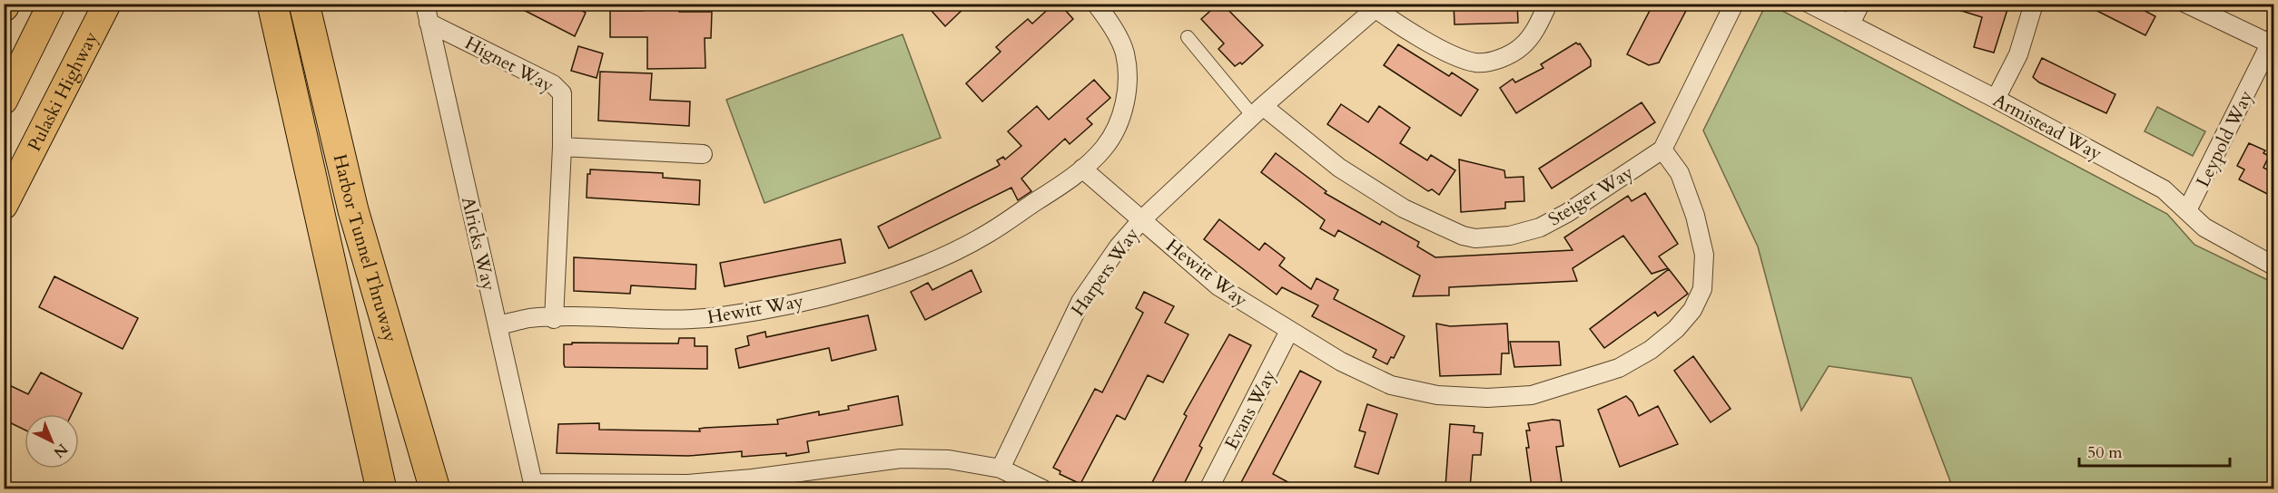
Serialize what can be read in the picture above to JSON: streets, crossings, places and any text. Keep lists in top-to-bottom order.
{
  "streets": {
    "highway": ["Harbor Tunnel Thruway"],
    "main road": ["Pulaski Highway"],
    "street": [
      "Hignet Way",
      "Armistead Way",
      "Leypold Way",
      "Steiger Way",
      "Alricks Way",
      "Harpers Way",
      "Hewitt Way",
      "Evans Way"
    ]
  },
  "crossings": [
    ["Hignet Way", "Alricks Way"],
    ["Hignet Way", "Hewitt Way"],
    ["Armistead Way", "Leypold Way"],
    ["Steiger Way", "Harpers Way"],
    ["Steiger Way", "Hewitt Way"],
    ["Alricks Way", "Harpers Way"],
    ["Alricks Way", "Hewitt Way"],
    ["Harpers Way", "Hewitt Way"],
    ["Hewitt Way", "Evans Way"]
  ],
  "scale_bar": "50 m",
  "north": "bottom right"
}
